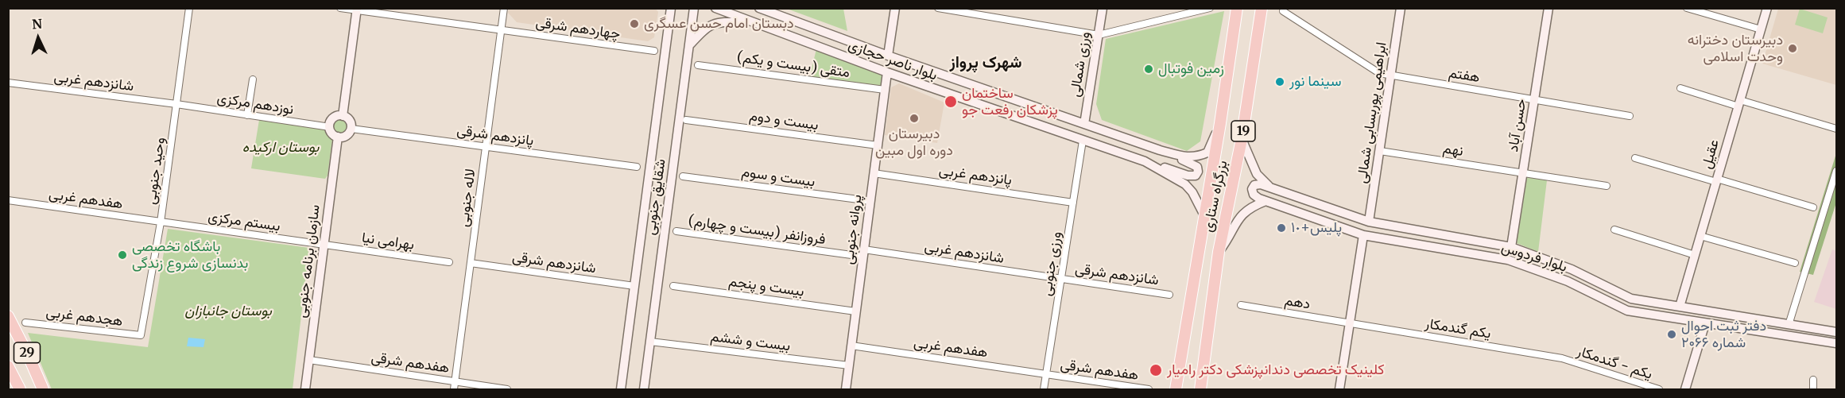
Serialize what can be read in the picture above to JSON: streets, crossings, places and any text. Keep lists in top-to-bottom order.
{
  "streets": {
    "highway": ["19", "بزرگراه ستاری", "29"],
    "main road": [
      "بلوار ناصر حجازی",
      "ورزی شمالی",
      "ابراهیمی پوربسابی شمالی",
      "حسن آباد",
      "عقیل",
      "شقایق جنوبی",
      "پروانه جنوبی",
      "بلوار فردوس",
      "سازمان برنامه جنوبی"
    ],
    "street": [
      "چهاردهم شرقی",
      "متقی (بیست و یکم)",
      "هفتم",
      "شانزدهم غربی",
      "نوزدهم مرکزی",
      "بیست و دوم",
      "پانزدهم شرقی",
      "نهم",
      "وحید جنوبی",
      "پانزدهم غربی",
      "بیست و سوم",
      "لاله جنوبی",
      "هفدهم غربی",
      "بیستم مرکزی",
      "فروزانفر (بیست و چهارم)",
      "بهرامی نیا",
      "شانزدهم شرقی",
      "ورزی جنوبی",
      "بیست و پنجم",
      "دهم",
      "هجدهم غربی",
      "یکم گندمکار",
      "بیست و ششم",
      "هفدهم شرقی",
      "یکم - گندمکار"
    ]
  },
  "crossings": [
    ["چهاردهم شرقی", "لاله جنوبی"],
    ["بلوار ناصر حجازی", "ورزی شمالی"],
    ["بلوار ناصر حجازی", "بزرگراه ستاری"],
    ["بلوار ناصر حجازی", "پروانه جنوبی"],
    ["بلوار ناصر حجازی", "ورزی جنوبی"],
    ["متقی (بیست و یکم)", "پروانه جنوبی"],
    ["هفتم", "ابراهیمی پوربسابی شمالی"],
    ["هفتم", "حسن آباد"],
    ["شانزدهم غربی", "نوزدهم مرکزی"],
    ["شانزدهم غربی", "وحید جنوبی"],
    ["شانزدهم غربی", "پروانه جنوبی"],
    ["شانزدهم غربی", "فروزانفر (بیست و چهارم)"],
    ["شانزدهم غربی", "شانزدهم شرقی"],
    ["شانزدهم غربی", "ورزی جنوبی"],
    ["نوزدهم مرکزی", "پانزدهم شرقی"],
    ["نوزدهم مرکزی", "وحید جنوبی"],
    ["نوزدهم مرکزی", "سازمان برنامه جنوبی"],
    ["ابراهیمی پوربسابی شمالی", "نهم"],
    ["ابراهیمی پوربسابی شمالی", "بلوار فردوس"],
    ["بیست و دوم", "پروانه جنوبی"],
    ["حسن آباد", "نهم"],
    ["حسن آباد", "بلوار فردوس"],
    ["پانزدهم شرقی", "لاله جنوبی"],
    ["پانزدهم شرقی", "سازمان برنامه جنوبی"],
    ["عقیل", "بلوار فردوس"],
    ["وحید جنوبی", "هفدهم غربی"],
    ["وحید جنوبی", "بیستم مرکزی"],
    ["وحید جنوبی", "هجدهم غربی"],
    ["پانزدهم غربی", "پروانه جنوبی"],
    ["پانزدهم غربی", "ورزی جنوبی"],
    ["بیست و سوم", "پروانه جنوبی"],
    ["شقایق جنوبی", "شانزدهم شرقی"],
    ["شقایق جنوبی", "بیست و ششم"],
    ["لاله جنوبی", "شانزدهم شرقی"],
    ["لاله جنوبی", "هفدهم شرقی"],
    ["هفدهم غربی", "بیستم مرکزی"],
    ["هفدهم غربی", "پروانه جنوبی"],
    ["هفدهم غربی", "ورزی جنوبی"],
    ["هفدهم غربی", "هفدهم شرقی"],
    ["بیستم مرکزی", "بهرامی نیا"],
    ["بیستم مرکزی", "سازمان برنامه جنوبی"],
    ["پروانه جنوبی", "فروزانفر (بیست و چهارم)"],
    ["پروانه جنوبی", "بیست و پنجم"],
    ["پروانه جنوبی", "بیست و ششم"],
    ["بهرامی نیا", "سازمان برنامه جنوبی"],
    ["سازمان برنامه جنوبی", "هفدهم شرقی"],
    ["شانزدهم شرقی", "ورزی جنوبی"],
    ["ورزی جنوبی", "هفدهم شرقی"],
    ["دهم", "یکم گندمکار"],
    ["یکم گندمکار", "یکم - گندمکار"]
  ],
  "districts": ["شهرک پرواز"],
  "parks": ["بوستان ارکیده", "بوستان جانبازان"],
  "places": [
    "دبستان امام حسن عسگری",
    "دبیرستان دخترانه وحدت اسلامی",
    "زمین فوتبال",
    "سینما نور",
    "ساختمان پزشكان رفعت جو",
    "دبیرستان دوره اول مبین",
    "پلیس+١٠",
    "باشگاه تخصصی بدنسازی شروع زندگی",
    "دفتر ثبت احوال شماره ۲۰۶۶",
    "کلینیک تخصصی دندانپزشکی دکتر رامیار"
  ],
  "north": "top"
}
